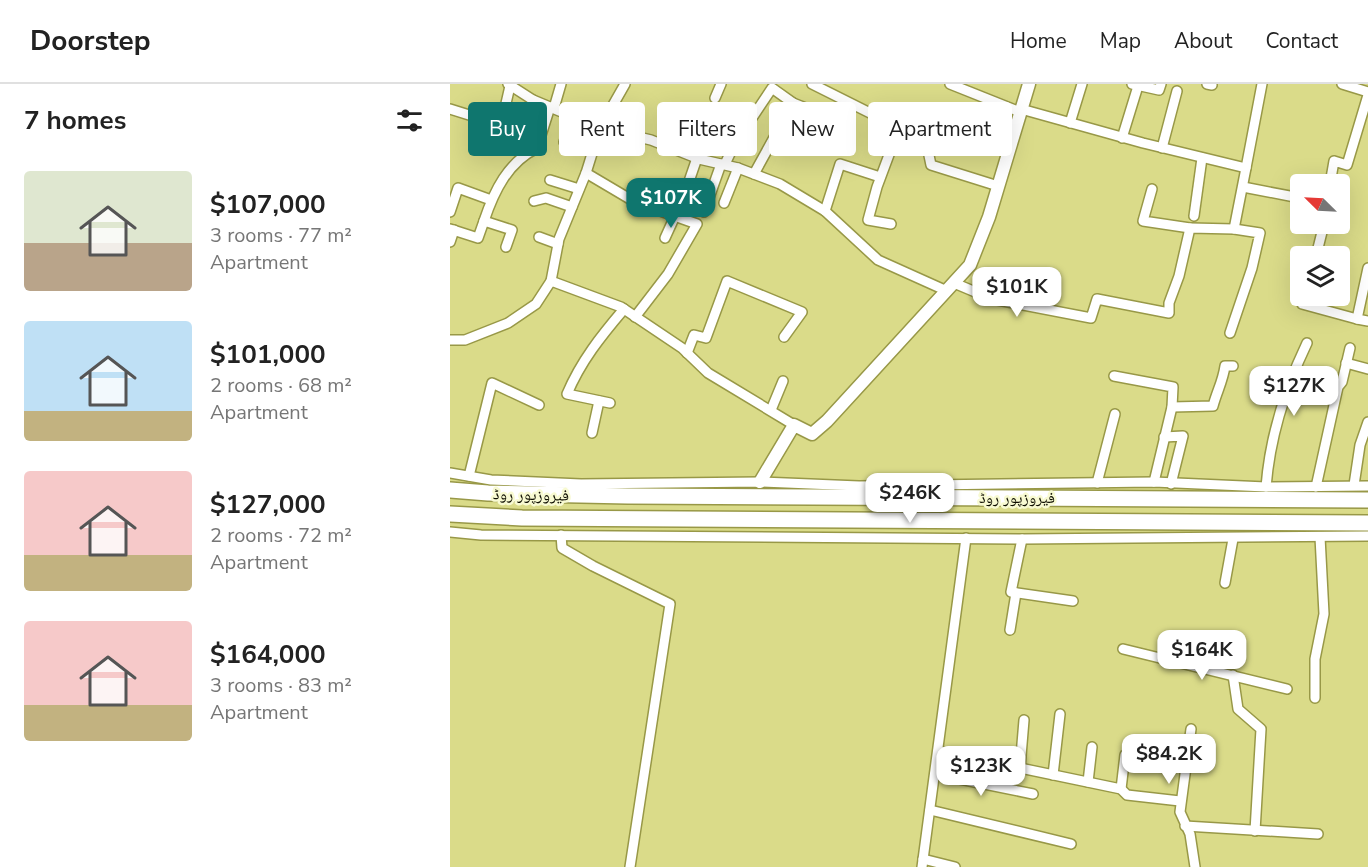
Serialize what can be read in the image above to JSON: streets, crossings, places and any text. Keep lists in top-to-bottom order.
{
  "streets": {
    "highway": ["فیروزپور روڈ"]
  },
  "north": "top left",
  "page": {
    "header": "Doorstep",
    "nav": [
      "Home",
      "Map",
      "About",
      "Contact"
    ],
    "heading": "7 homes",
    "chip": [
      "Buy",
      "Rent",
      "Filters",
      "New",
      "Apartment"
    ],
    "list": [
      {
        "name": "$107,000",
        "note": "3 rooms · 77 m² · Apartment"
      },
      {
        "name": "$101,000",
        "note": "2 rooms · 68 m² · Apartment"
      },
      {
        "name": "$127,000",
        "note": "2 rooms · 72 m² · Apartment"
      },
      {
        "name": "$164,000",
        "note": "3 rooms · 83 m² · Apartment"
      }
    ],
    "price": [
      "$107K",
      "$101K",
      "$127K",
      "$246K",
      "$164K",
      "$84.2K",
      "$123K"
    ]
  }
}
